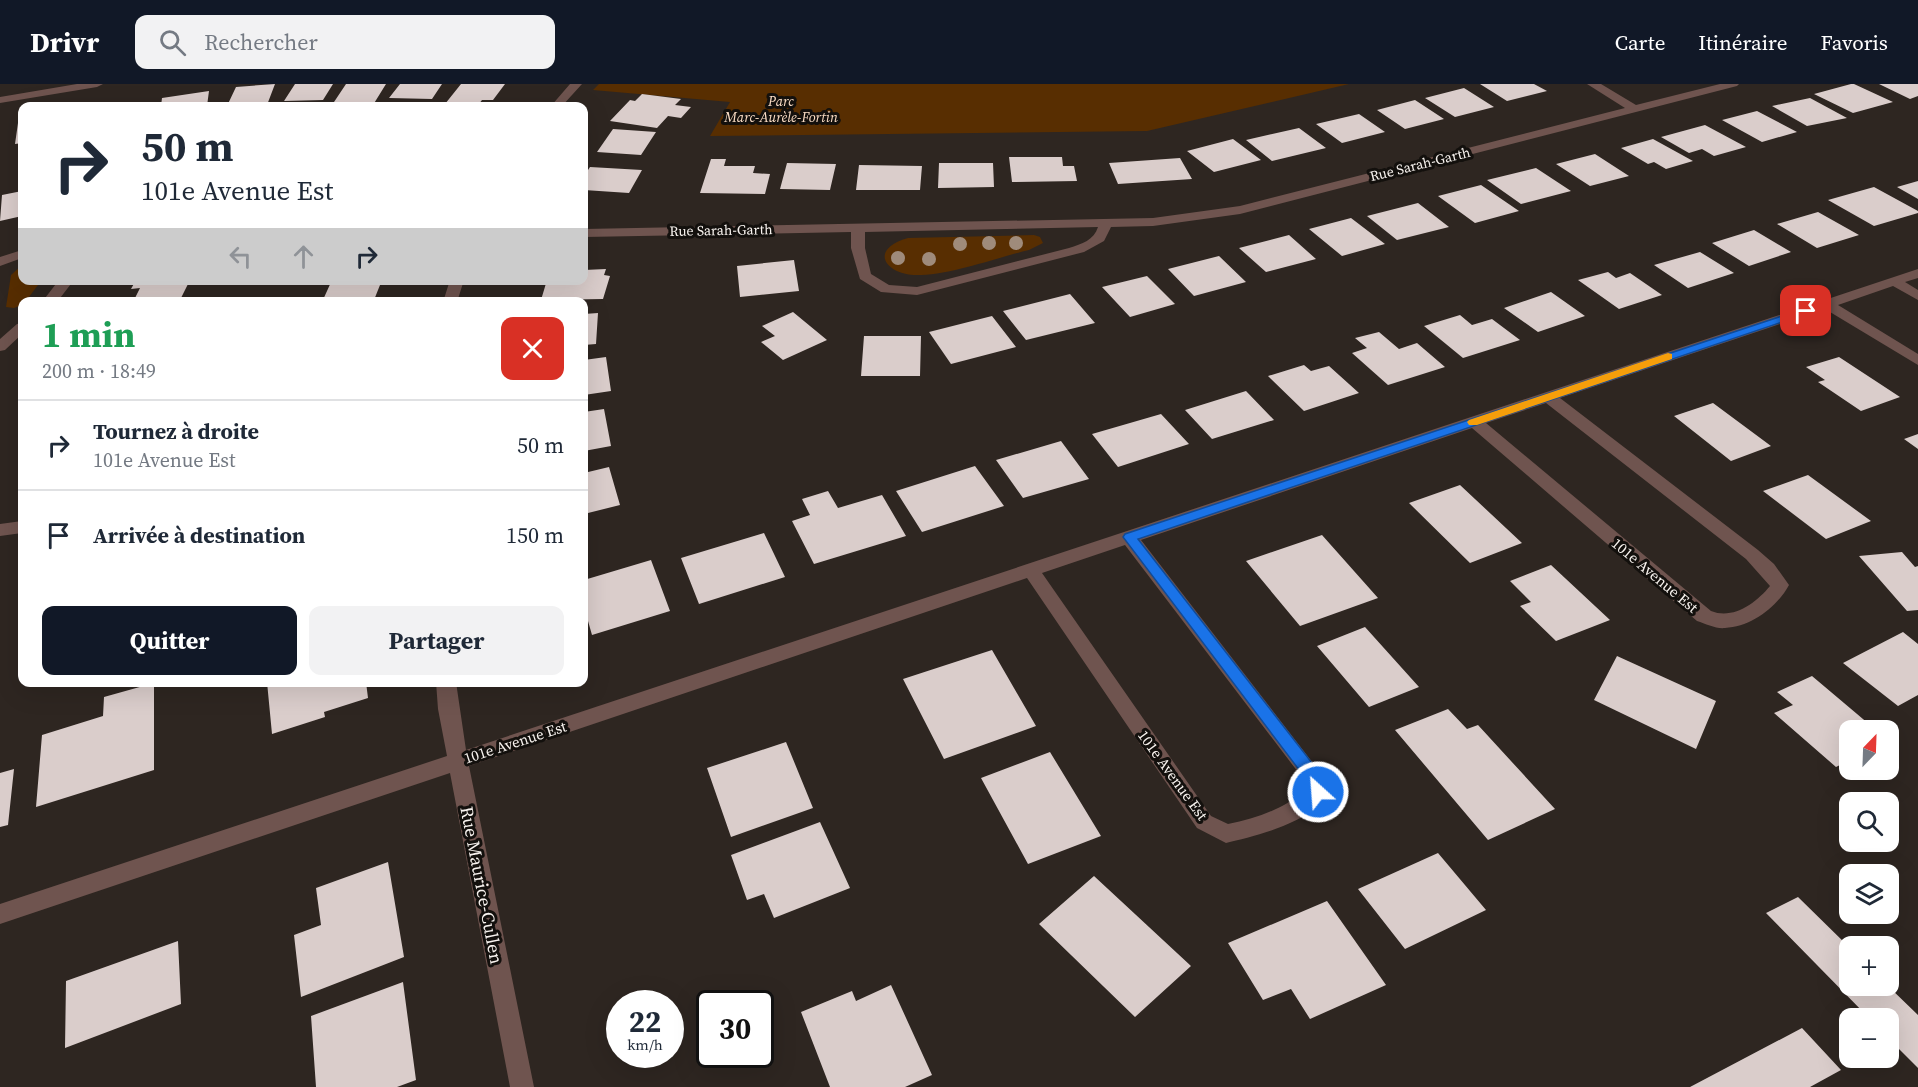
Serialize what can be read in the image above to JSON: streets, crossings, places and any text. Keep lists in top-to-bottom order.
{
  "streets": {
    "street": ["Rue Sarah-Garth", "101e Avenue Est", "Rue Maurice-Cullen"]
  },
  "crossings": [
    ["101e Avenue Est", "Rue Maurice-Cullen"]
  ],
  "parks": ["Parc Marc-Aurèle-Fortin"],
  "north": "top right",
  "page": {
    "header": "Drivr",
    "search": "Rechercher",
    "nav": ["Carte", "Itinéraire", "Favoris"],
    "turn": ["50 m", "101e Avenue Est"],
    "heading": ["1 min", "200 m · 18:49"],
    "list": [
      {
        "name": "Tournez à droite",
        "note": "101e Avenue Est",
        "value": "50 m"
      },
      {
        "name": "Arrivée à destination",
        "value": "150 m"
      }
    ],
    "buttons": ["Quitter", "Partager"],
    "map_buttons": ["+", "−"],
    "speed": "22 km/h",
    "limit": "30"
  }
}
